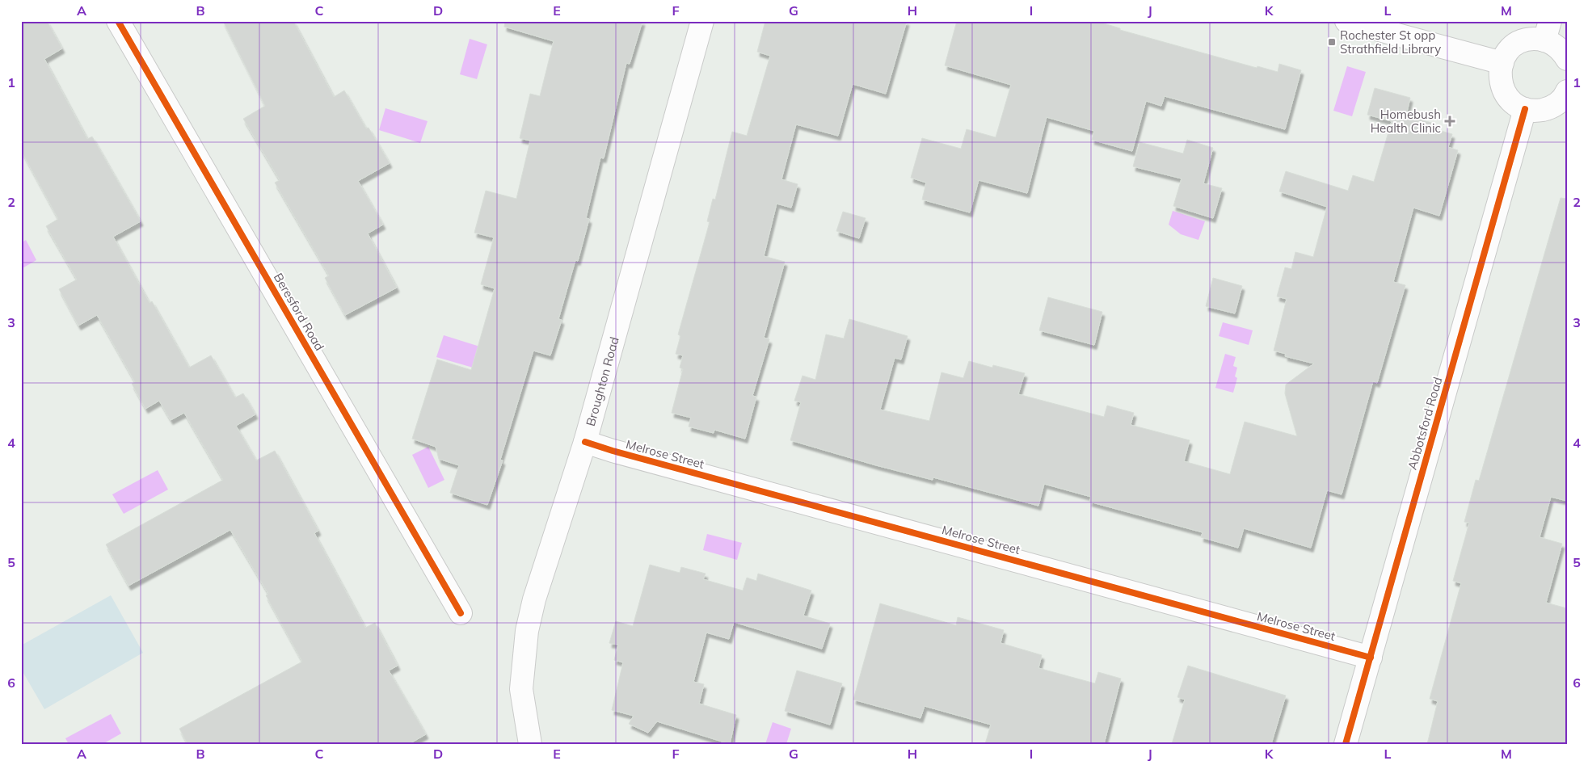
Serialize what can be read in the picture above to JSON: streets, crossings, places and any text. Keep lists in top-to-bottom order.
{
  "streets": {
    "street": [
      "Beresford Road",
      "Broughton Road",
      "Abbotsford Road",
      "Melrose Street"
    ]
  },
  "crossings": [
    ["Broughton Road", "Melrose Street"],
    ["Abbotsford Road", "Melrose Street"]
  ],
  "places": {
    "transit": ["Rochester St opp Strathfield Library"],
    "health": ["Homebush Health Clinic"]
  },
  "grid": {
    "columns": [
      "A",
      "B",
      "C",
      "D",
      "E",
      "F",
      "G",
      "H",
      "I",
      "J",
      "K",
      "L",
      "M"
    ],
    "rows": [
      "1",
      "2",
      "3",
      "4",
      "5",
      "6"
    ]
  }
}
